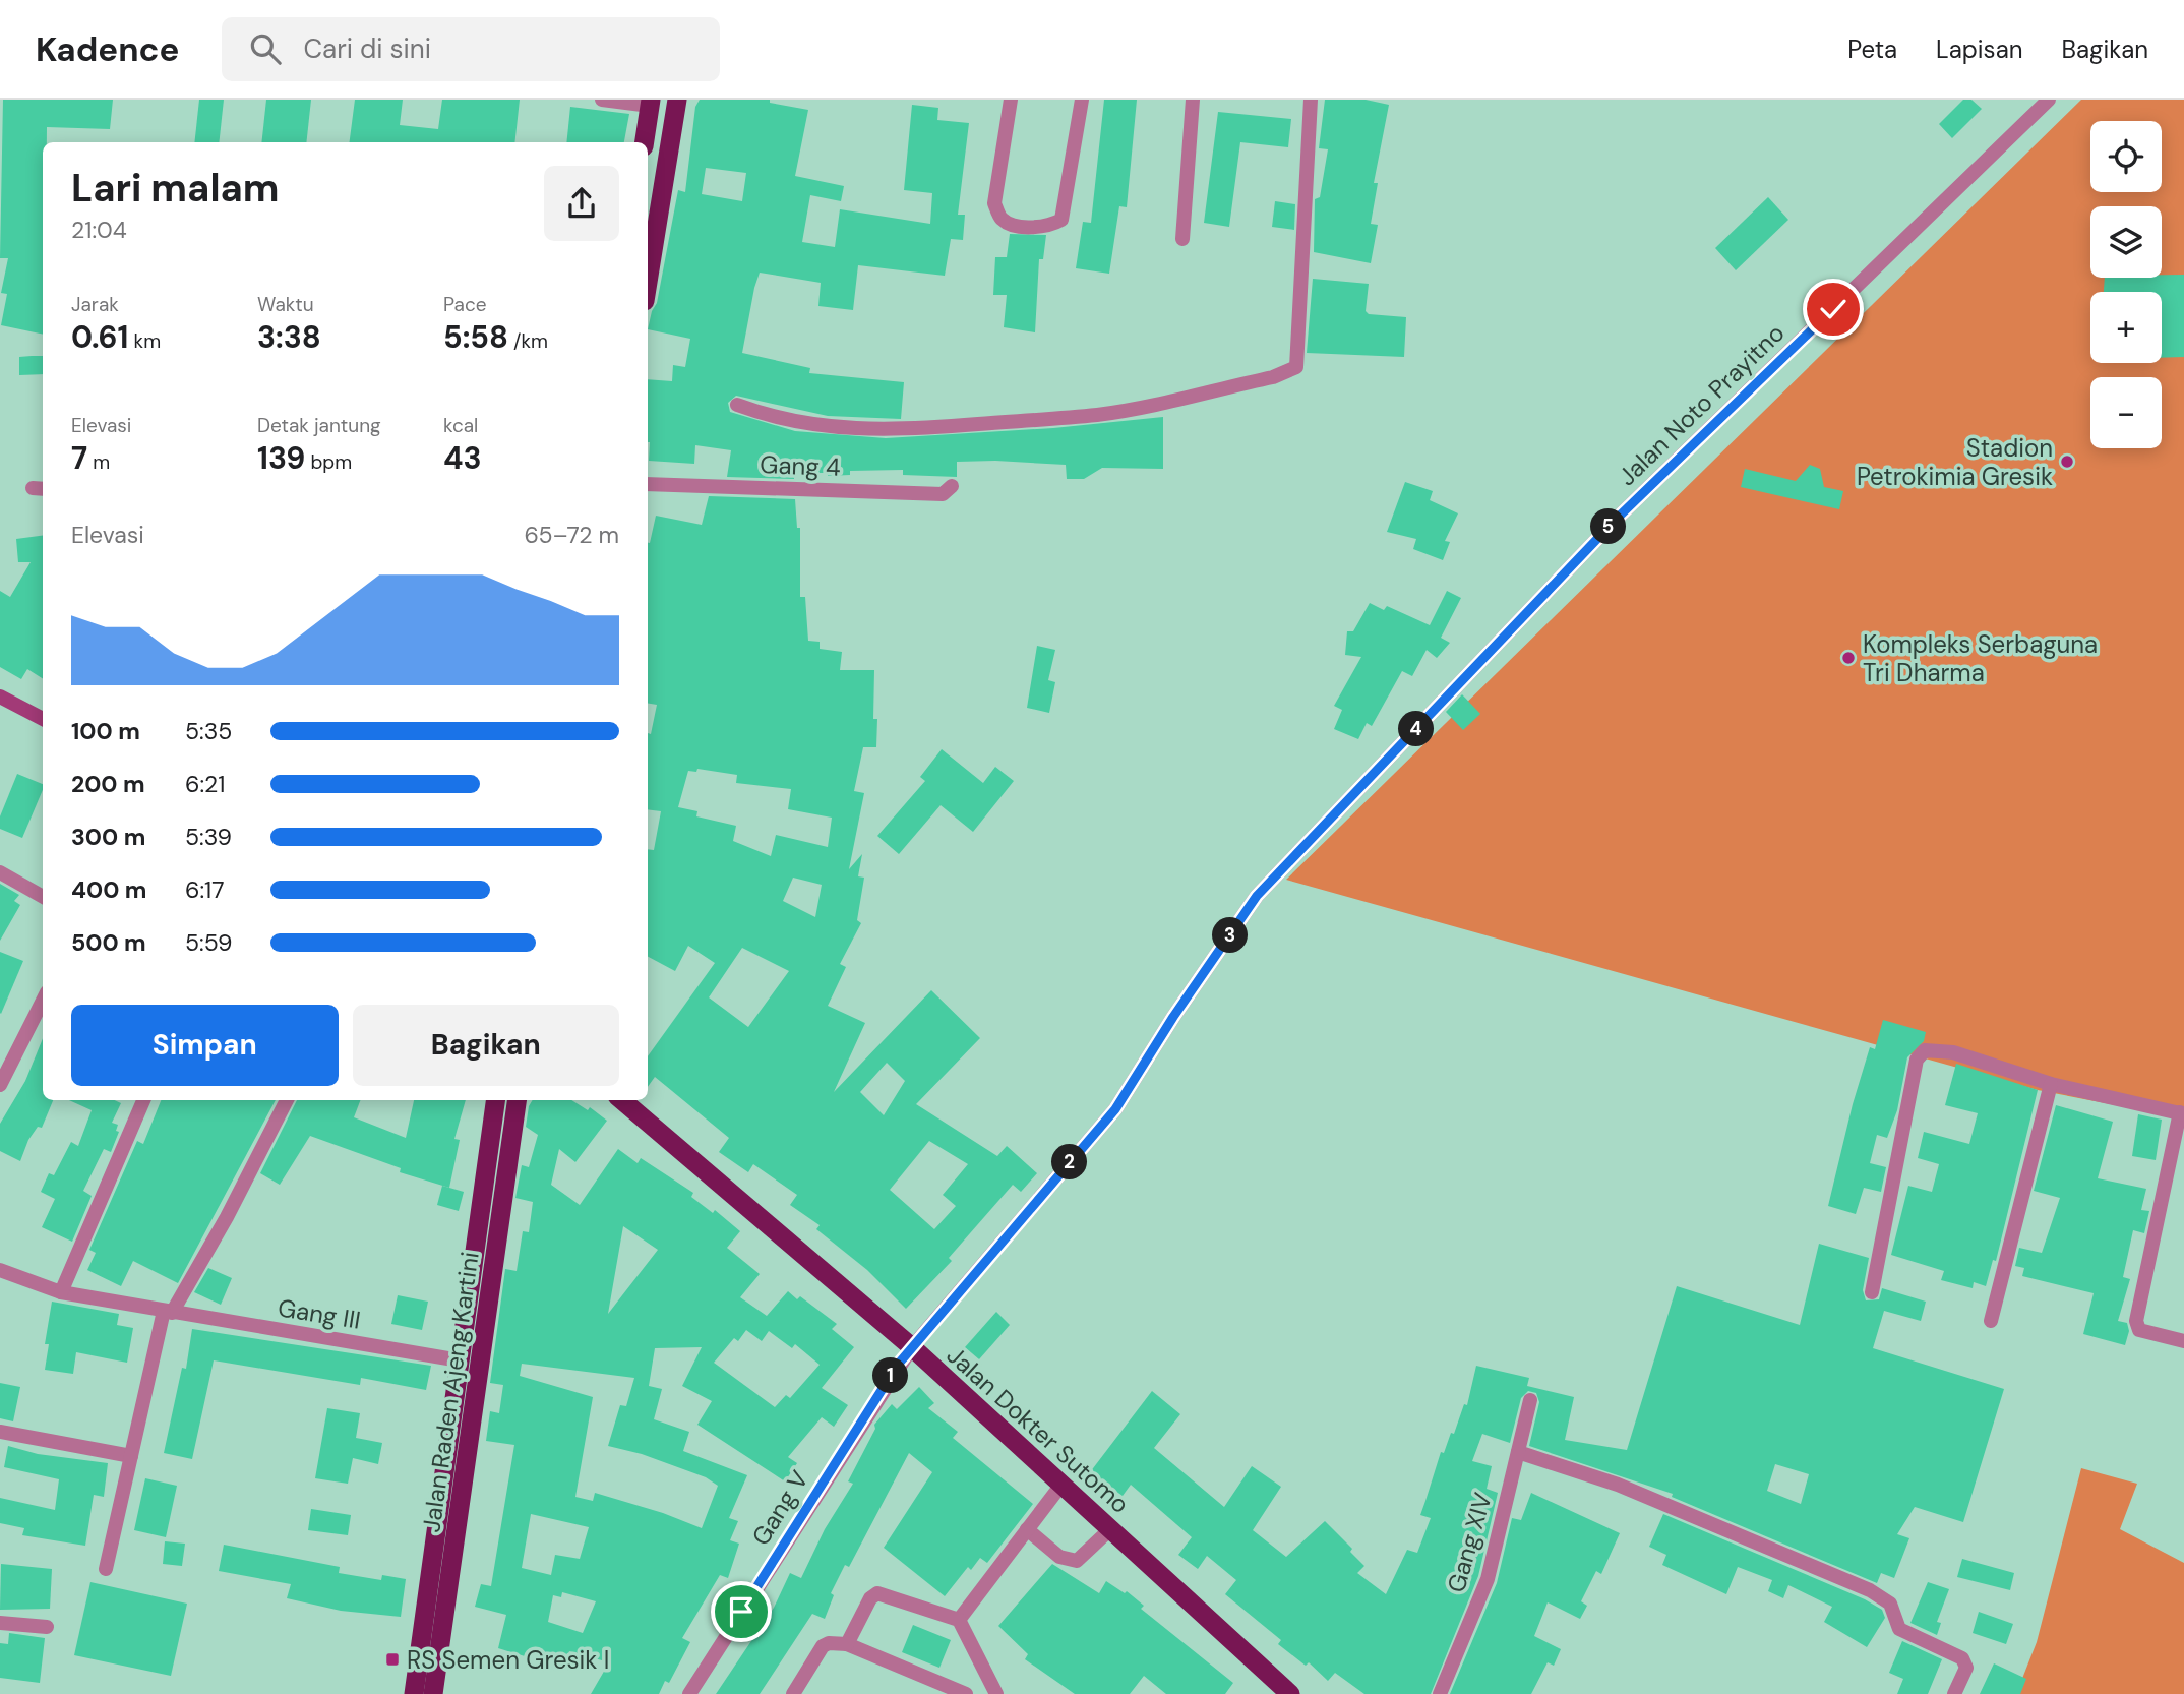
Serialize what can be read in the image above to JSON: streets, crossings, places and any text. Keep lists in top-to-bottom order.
{
  "streets": {
    "highway": ["Jalan Raden Ajeng Kartini", "Jalan Dokter Sutomo"],
    "street": [
      "Jalan Noto Prayitno",
      "Gang 4",
      "Gang III",
      "Gang V",
      "Gang XIV"
    ]
  },
  "crossings": [
    ["Jalan Noto Prayitno", "Jalan Dokter Sutomo"],
    ["Jalan Noto Prayitno", "Gang V"],
    ["Gang III", "Jalan Raden Ajeng Kartini"],
    ["Jalan Dokter Sutomo", "Gang V"]
  ],
  "places": {
    "other": ["Stadion Petrokimia Gresik", "Kompleks Serbaguna Tri Dharma"],
    "transit": ["RS Semen Gresik I"]
  },
  "page": {
    "header": "Kadence",
    "search": "Cari di sini",
    "nav": ["Peta", "Lapisan", "Bagikan"],
    "map_buttons": ["+", "−"],
    "heading": ["Lari malam", "21:04"],
    "stats": [
      ["Jarak", "0.61 km"],
      ["Waktu", "3:38"],
      ["Pace", "5:58 /km"],
      ["Elevasi", "7 m"],
      ["Detak jantung", "139 bpm"],
      ["kcal", "43"]
    ],
    "chart": ["Elevasi", "65–72 m"],
    "pins": [
      "5",
      "4",
      "3",
      "2",
      "1"
    ],
    "list": [
      {
        "name": "100 m",
        "note": "5:35"
      },
      {
        "name": "200 m",
        "note": "6:21"
      },
      {
        "name": "300 m",
        "note": "5:39"
      },
      {
        "name": "400 m",
        "note": "6:17"
      },
      {
        "name": "500 m",
        "note": "5:59"
      }
    ],
    "buttons": ["Simpan", "Bagikan"]
  }
}
